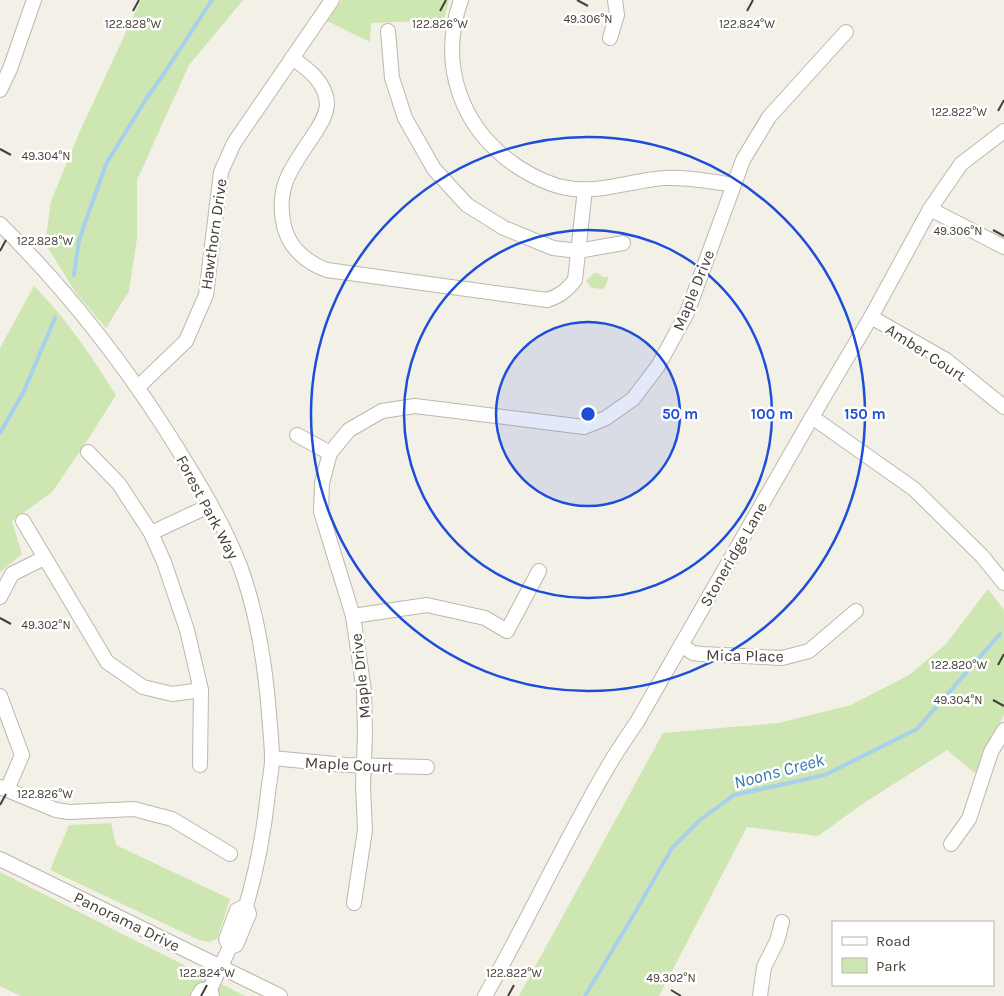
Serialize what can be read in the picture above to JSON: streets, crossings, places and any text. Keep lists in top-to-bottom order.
{
  "streets": {
    "street": [
      "Hawthorn Drive",
      "Maple Drive",
      "Amber Court",
      "Forest Park Way",
      "Stoneridge Lane",
      "Mica Place",
      "Maple Court",
      "Panorama Drive"
    ]
  },
  "crossings": [
    ["Hawthorn Drive", "Forest Park Way"],
    ["Maple Drive", "Maple Court"],
    ["Amber Court", "Stoneridge Lane"],
    ["Forest Park Way", "Maple Court"],
    ["Forest Park Way", "Panorama Drive"],
    ["Stoneridge Lane", "Mica Place"]
  ],
  "water": ["Noons Creek"],
  "legend": ["Road", "Park"],
  "coordinates": [
    "49.306°N",
    "122.828°W",
    "122.826°W",
    "122.824°W",
    "122.822°W",
    "49.304°N",
    "49.302°N",
    "122.820°W"
  ],
  "rings": ["50 m", "100 m", "150 m"]
}
